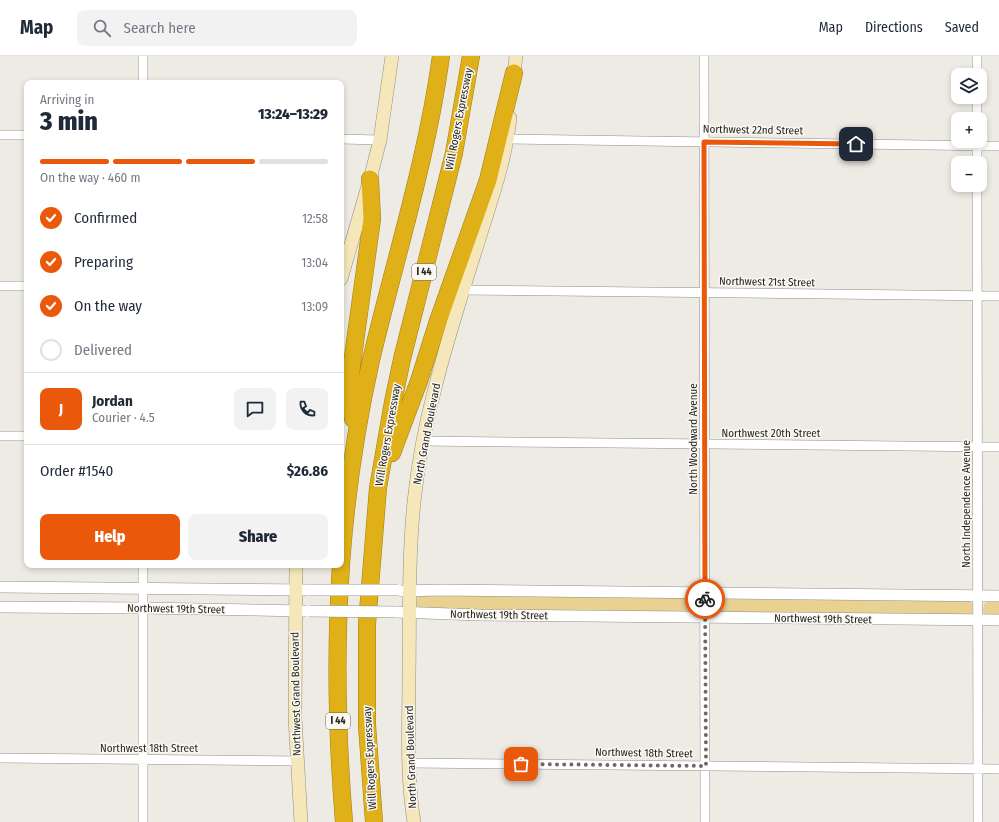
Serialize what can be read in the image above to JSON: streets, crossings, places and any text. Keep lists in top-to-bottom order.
{
  "streets": {
    "highway": ["Will Rogers Expressway", "I 44"],
    "main road": ["North Grand Boulevard", "Northwest Grand Boulevard"],
    "street": [
      "Northwest 22nd Street",
      "Northwest 21st Street",
      "Northwest 20th Street",
      "North Woodward Avenue",
      "North Independence Avenue",
      "Northwest 19th Street",
      "Northwest 18th Street"
    ]
  },
  "crossings": [
    ["Northwest 22nd Street", "North Grand Boulevard"],
    ["Northwest 22nd Street", "North Woodward Avenue"],
    ["Northwest 21st Street", "North Grand Boulevard"],
    ["Northwest 21st Street", "North Woodward Avenue"],
    ["Northwest 21st Street", "North Independence Avenue"],
    ["Northwest 20th Street", "North Grand Boulevard"],
    ["Northwest 20th Street", "North Woodward Avenue"],
    ["Northwest 20th Street", "North Independence Avenue"],
    ["North Grand Boulevard", "Northwest 19th Street"],
    ["North Grand Boulevard", "Northwest 18th Street"],
    ["North Woodward Avenue", "Northwest 19th Street"],
    ["North Woodward Avenue", "Northwest 18th Street"],
    ["North Independence Avenue", "Northwest 19th Street"],
    ["North Independence Avenue", "Northwest 18th Street"],
    ["Northwest 19th Street", "Northwest Grand Boulevard"],
    ["Northwest Grand Boulevard", "Northwest 18th Street"]
  ],
  "page": {
    "header": "Map",
    "search": "Search here",
    "nav": ["Map", "Directions", "Saved"],
    "map_buttons": ["+", "−"],
    "heading": ["3 min", "Arriving in", "13:24–13:29"],
    "panel": [
      "Jordan",
      "Courier · 4.5",
      "Order #1540",
      "$26.86"
    ],
    "bar": "On the way · 460 m",
    "list": [
      ["Confirmed", "12:58"],
      ["Preparing", "13:04"],
      ["On the way", "13:09"],
      "Delivered"
    ],
    "round": "J",
    "buttons": ["Help", "Share"]
  }
}
